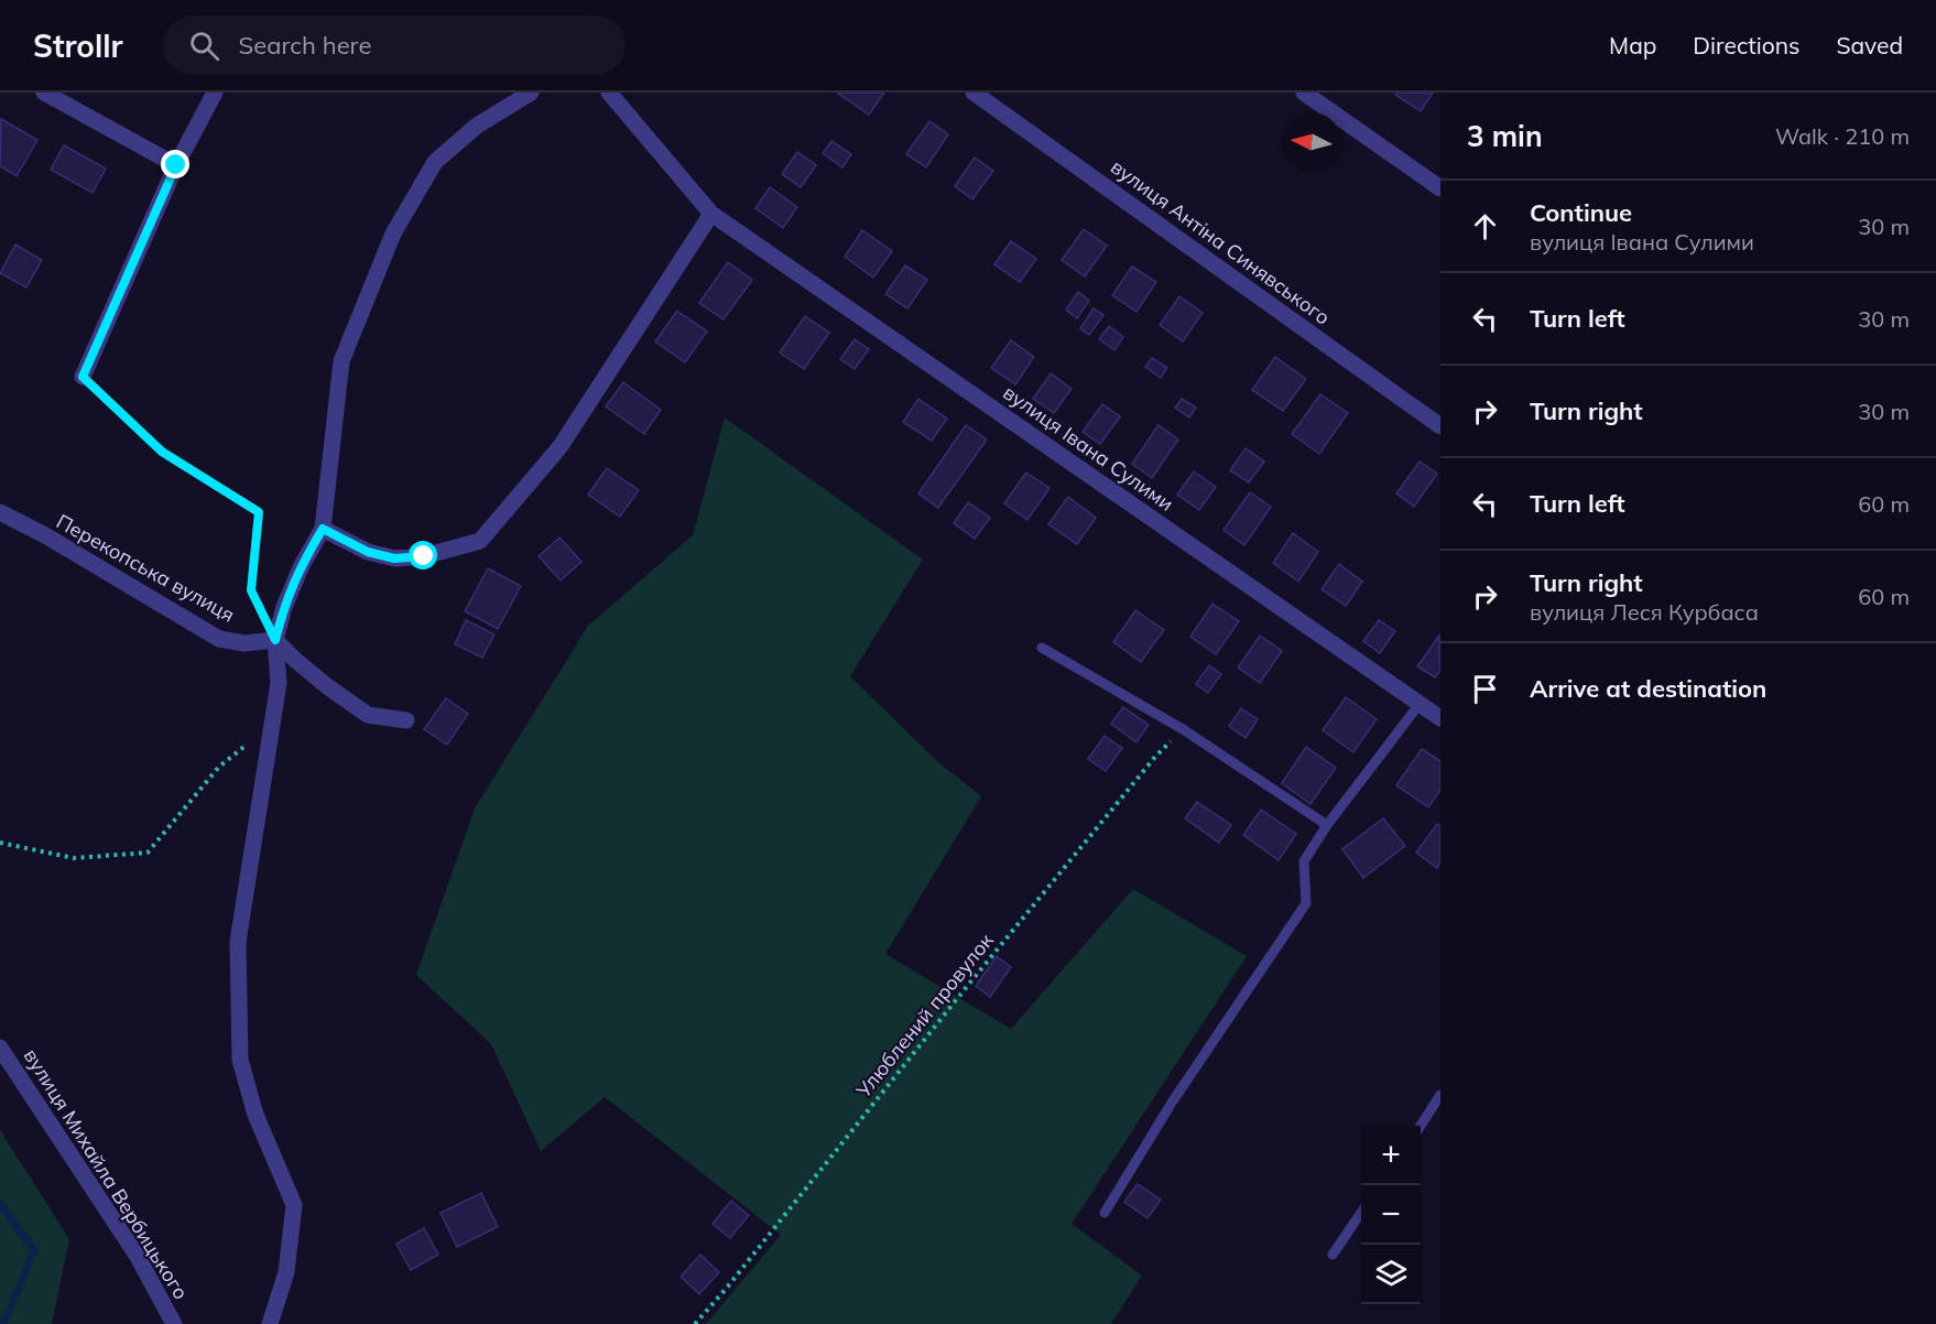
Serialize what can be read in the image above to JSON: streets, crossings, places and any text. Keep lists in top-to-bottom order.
{
  "streets": {
    "street": [
      "вулиця Антіна Синявського",
      "вулиця Івана Сулими",
      "Перекопська вулиця",
      "вулиця Михайла Вербицького"
    ],
    "path": ["Улюблений провулок"]
  },
  "north": "left",
  "page": {
    "header": "Strollr",
    "search": "Search here",
    "nav": ["Map", "Directions", "Saved"],
    "heading": ["3 min", "Walk · 210 m"],
    "list": [
      ["Continue", "вулиця Івана Сулими", "30 m"],
      ["Turn left", "30 m"],
      ["Turn right", "30 m"],
      ["Turn left", "60 m"],
      ["Turn right", "вулиця Леся Курбаса", "60 m"],
      "Arrive at destination"
    ],
    "map_buttons": ["+", "−"]
  }
}
